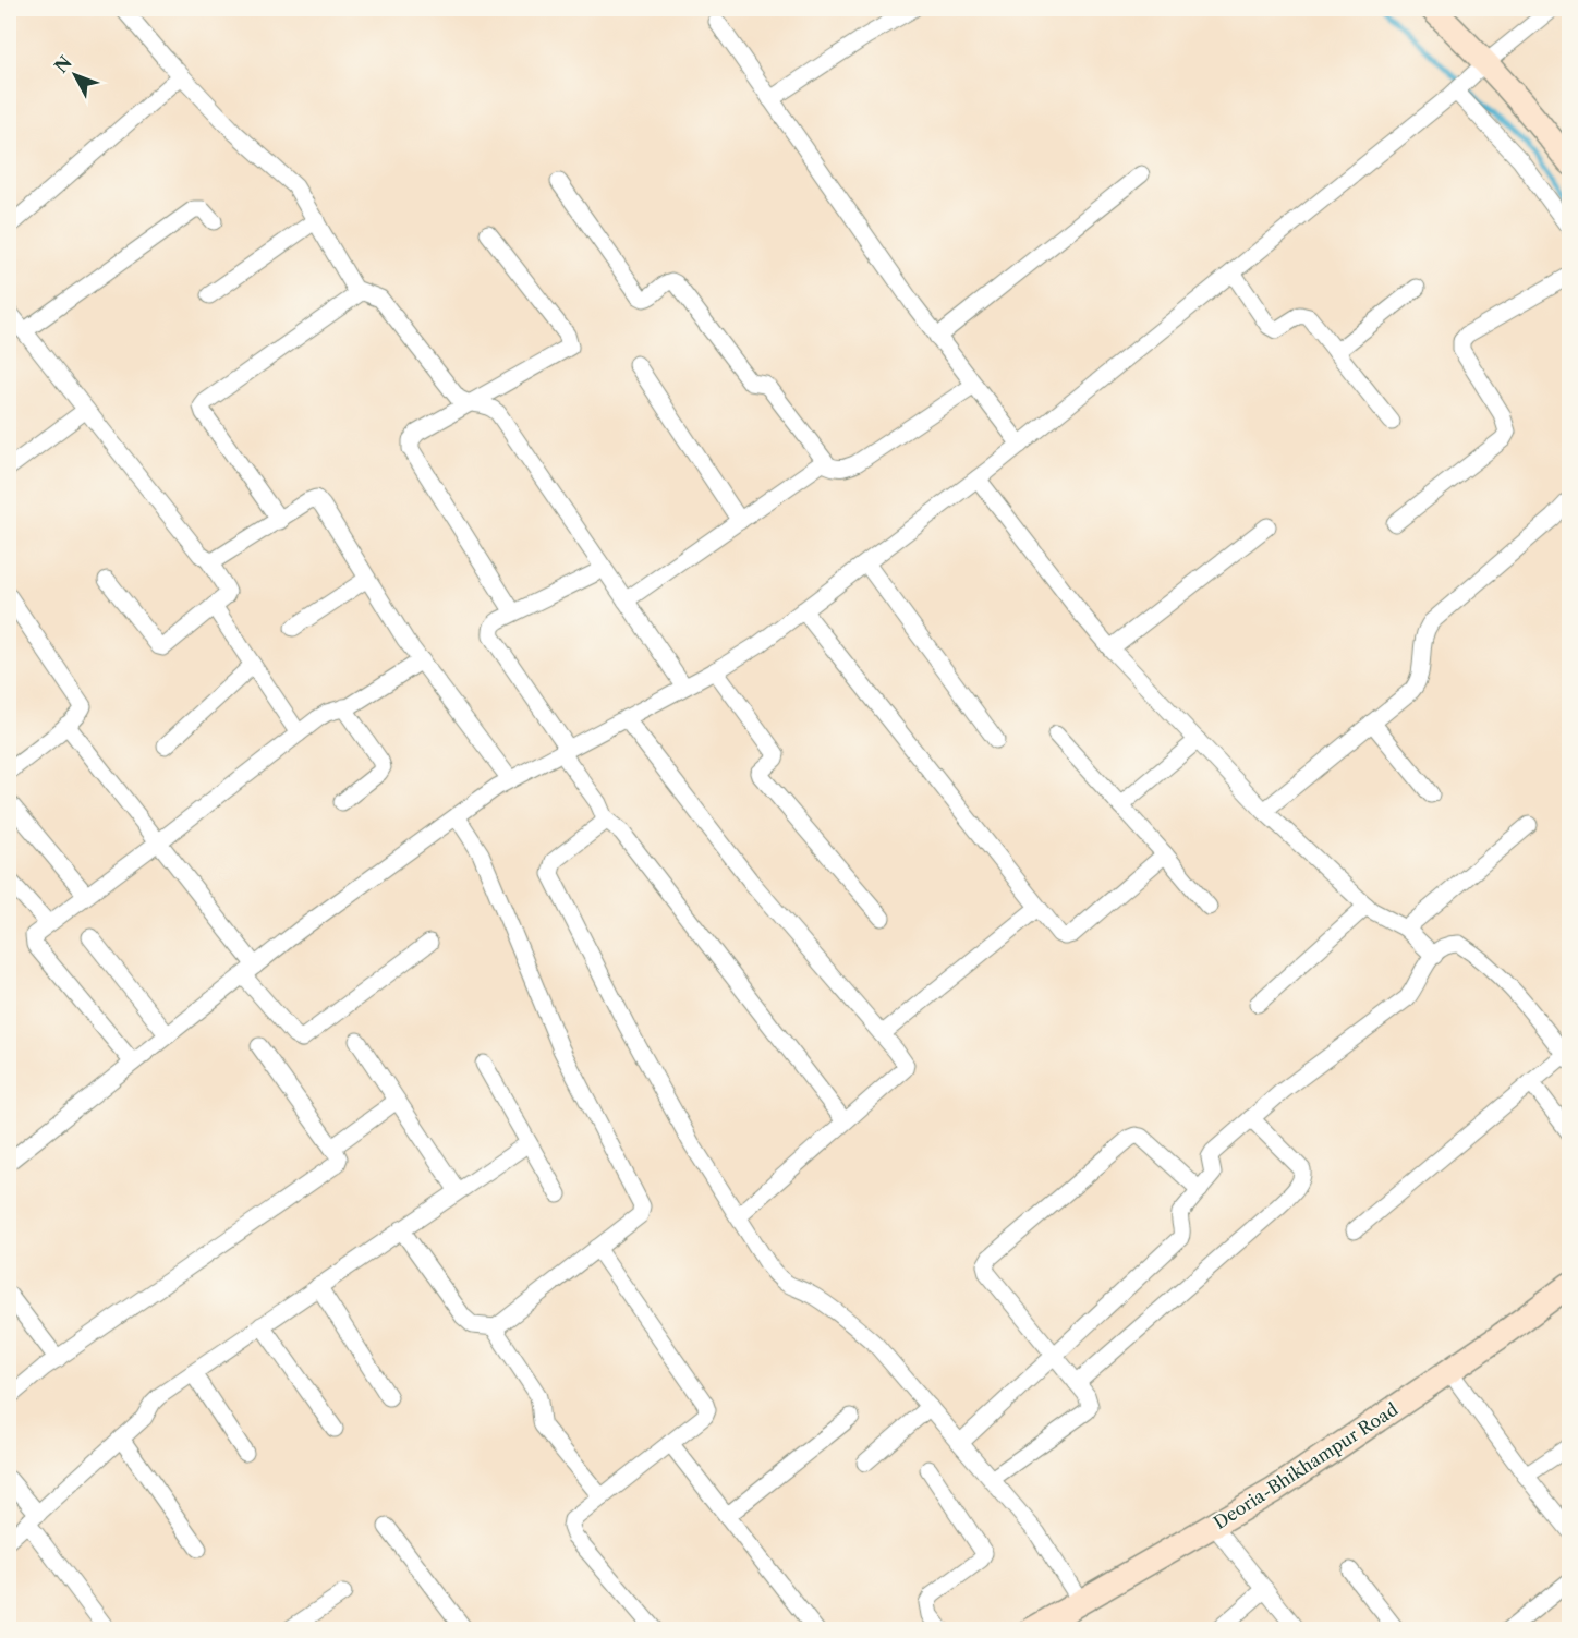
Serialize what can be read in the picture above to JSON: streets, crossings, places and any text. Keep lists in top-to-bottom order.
{
  "streets": {
    "main road": ["Deoria-Bhikhampur Road"]
  },
  "north": "top left"
}
